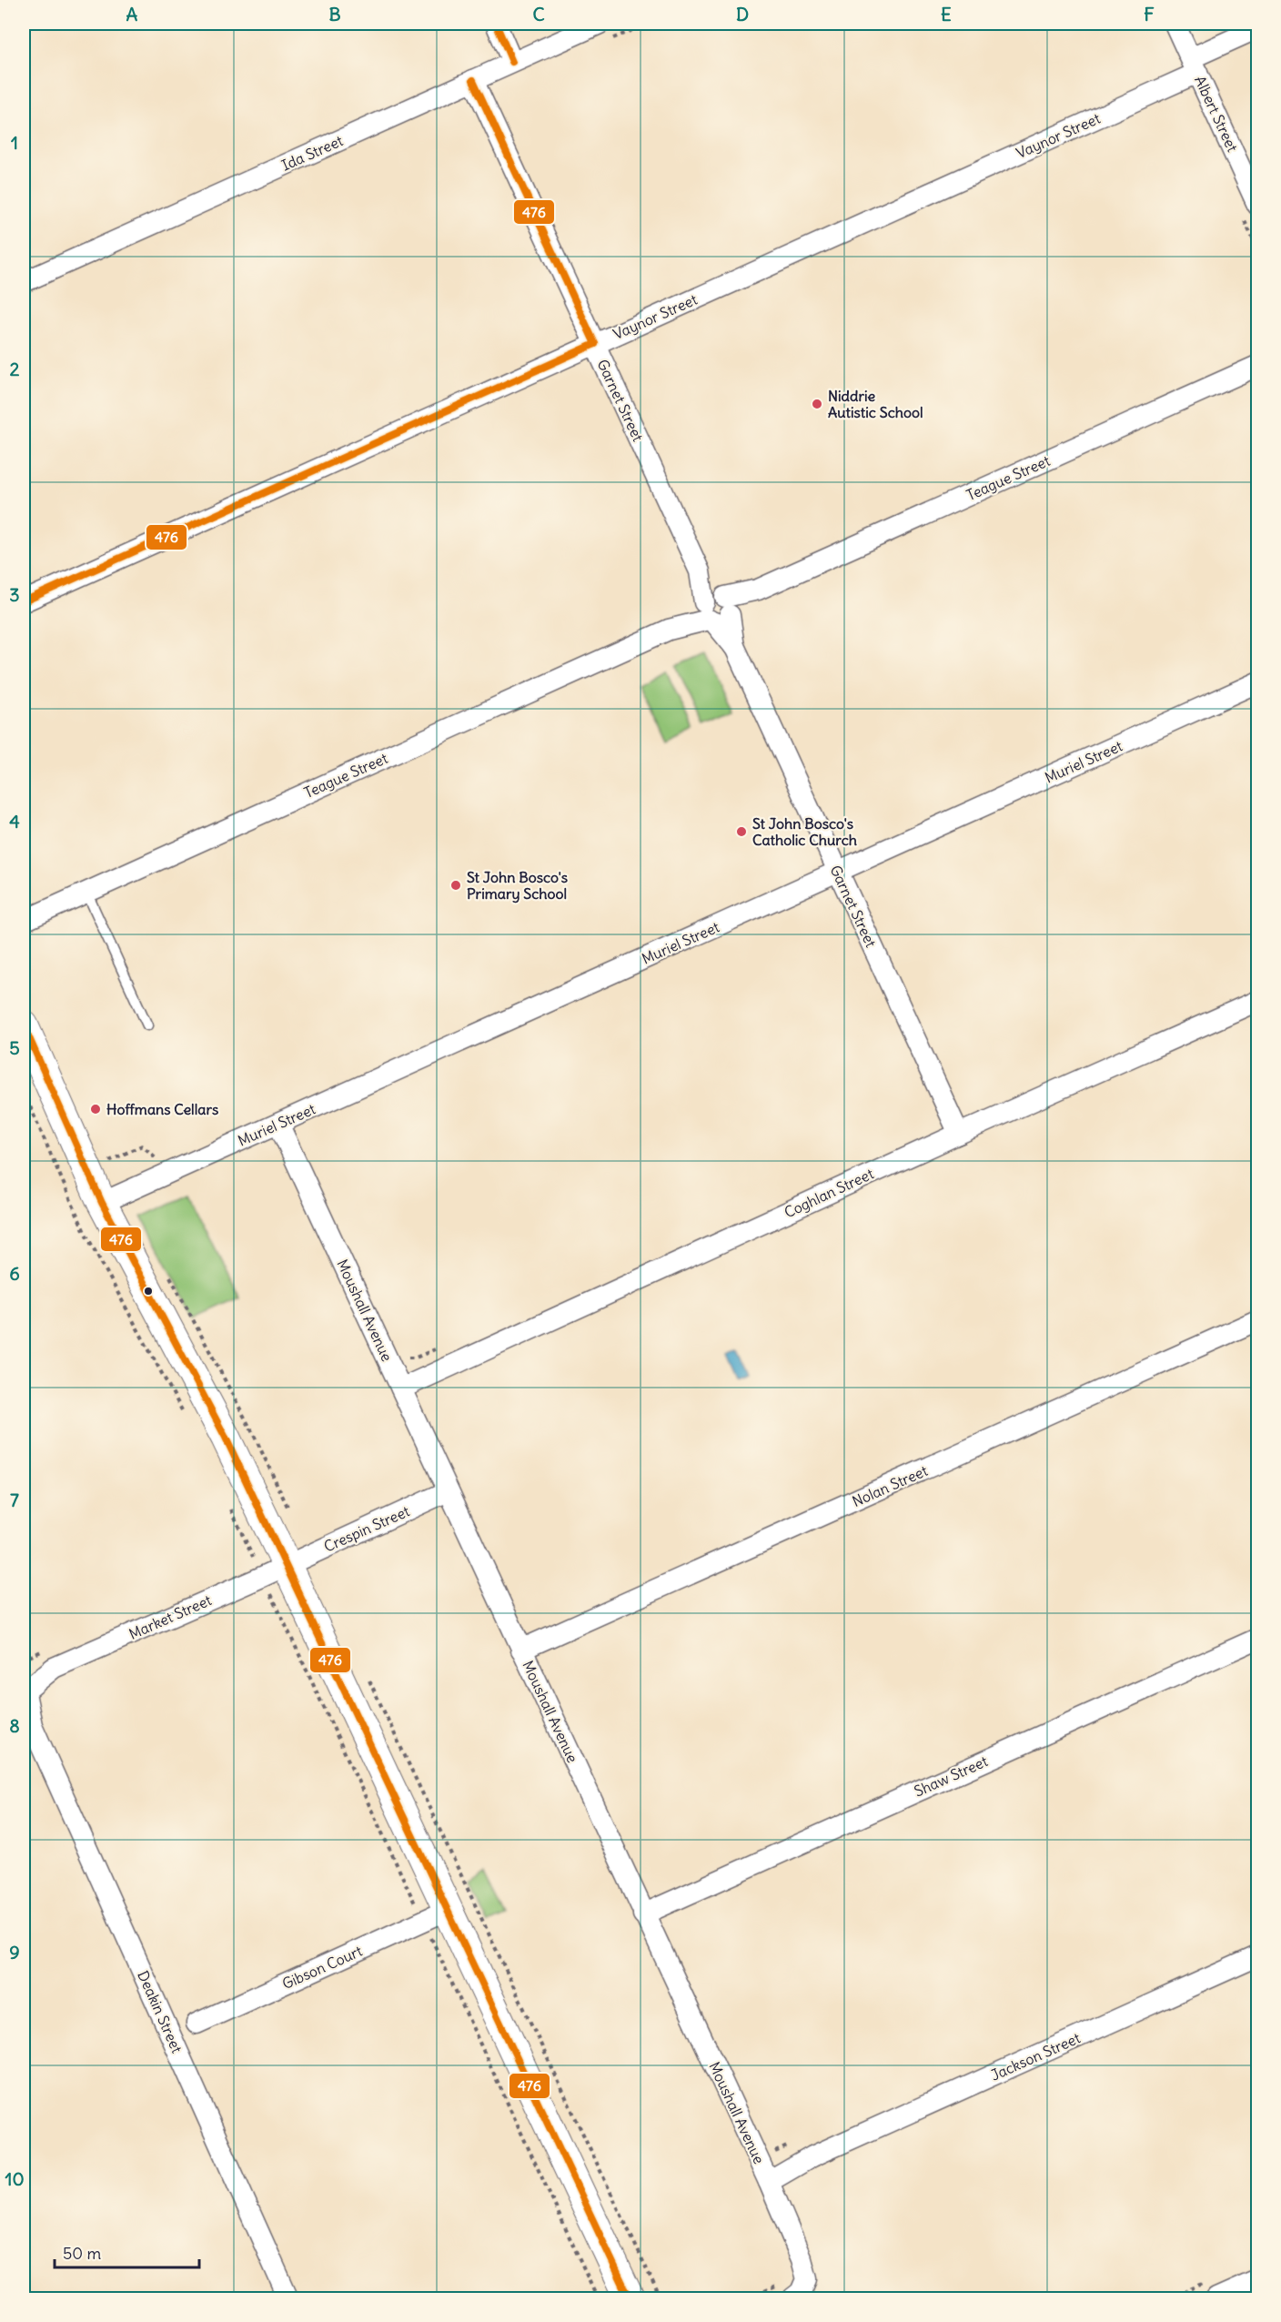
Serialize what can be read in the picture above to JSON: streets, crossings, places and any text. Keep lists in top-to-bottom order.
{
  "streets": {
    "street": [
      "Albert Street",
      "Vaynor Street",
      "Ida Street",
      "Garnet Street",
      "Teague Street",
      "Muriel Street",
      "Coghlan Street",
      "Moushall Avenue",
      "Nolan Street",
      "Crespin Street",
      "Market Street",
      "Shaw Street",
      "Gibson Court",
      "Deakin Street",
      "Jackson Street"
    ]
  },
  "crossings": [
    ["Albert Street", "Vaynor Street"],
    ["Vaynor Street", "Garnet Street"],
    ["Ida Street", "Garnet Street"],
    ["Garnet Street", "Teague Street"],
    ["Garnet Street", "Muriel Street"],
    ["Garnet Street", "Coghlan Street"],
    ["Muriel Street", "Moushall Avenue"],
    ["Coghlan Street", "Moushall Avenue"],
    ["Moushall Avenue", "Nolan Street"],
    ["Moushall Avenue", "Crespin Street"],
    ["Moushall Avenue", "Shaw Street"],
    ["Moushall Avenue", "Jackson Street"],
    ["Crespin Street", "Market Street"],
    ["Market Street", "Deakin Street"]
  ],
  "places": [
    "Niddrie Autistic School",
    "St John Bosco's Catholic Church",
    "St John Bosco's Primary School",
    "Hoffmans Cellars"
  ],
  "lines": ["transit line 476"],
  "scale_bar": "50 m",
  "grid": {
    "columns": [
      "A",
      "B",
      "C",
      "D",
      "E",
      "F"
    ],
    "rows": [
      "1",
      "2",
      "3",
      "4",
      "5",
      "6",
      "7",
      "8",
      "9",
      "10"
    ]
  }
}
